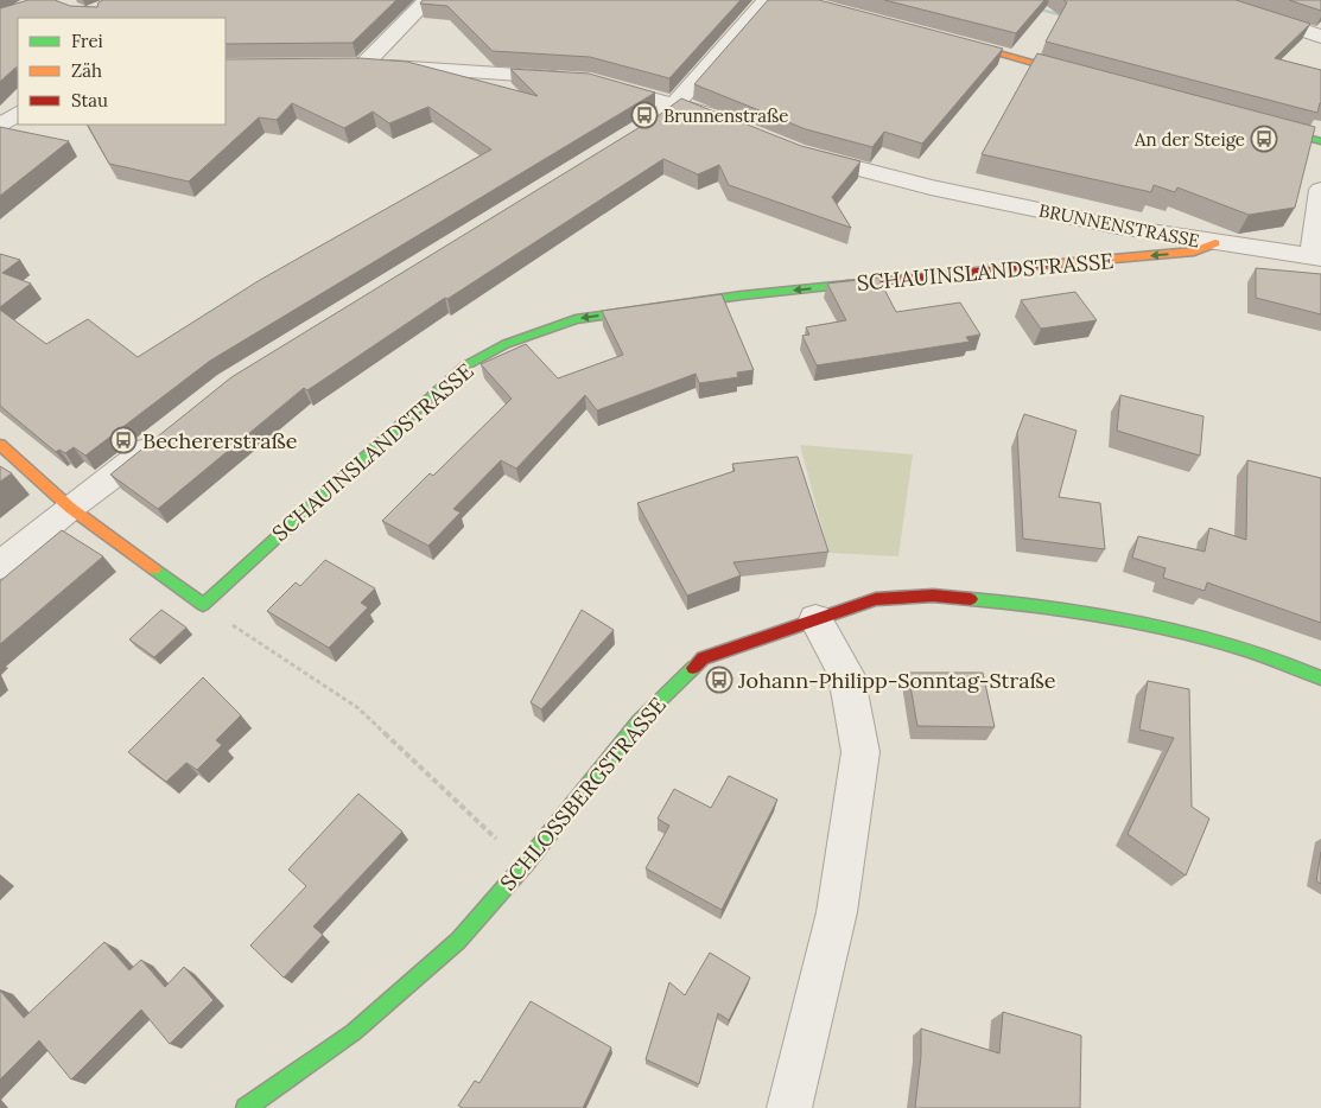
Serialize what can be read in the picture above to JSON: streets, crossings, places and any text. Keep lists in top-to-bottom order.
{
  "streets": {
    "street": ["BRUNNENSTRASSE", "SCHAUINSLANDSTRASSE", "SCHLOSSBERGSTRASSE"]
  },
  "crossings": [
    ["BRUNNENSTRASSE", "SCHAUINSLANDSTRASSE"]
  ],
  "one_way": ["SCHAUINSLANDSTRASSE"],
  "places": {
    "bus stop": [
      "Brunnenstraße",
      "An der Steige",
      "Bechererstraße",
      "Johann-Philipp-Sonntag-Straße"
    ]
  },
  "legend": ["Frei", "Zäh", "Stau"]
}
